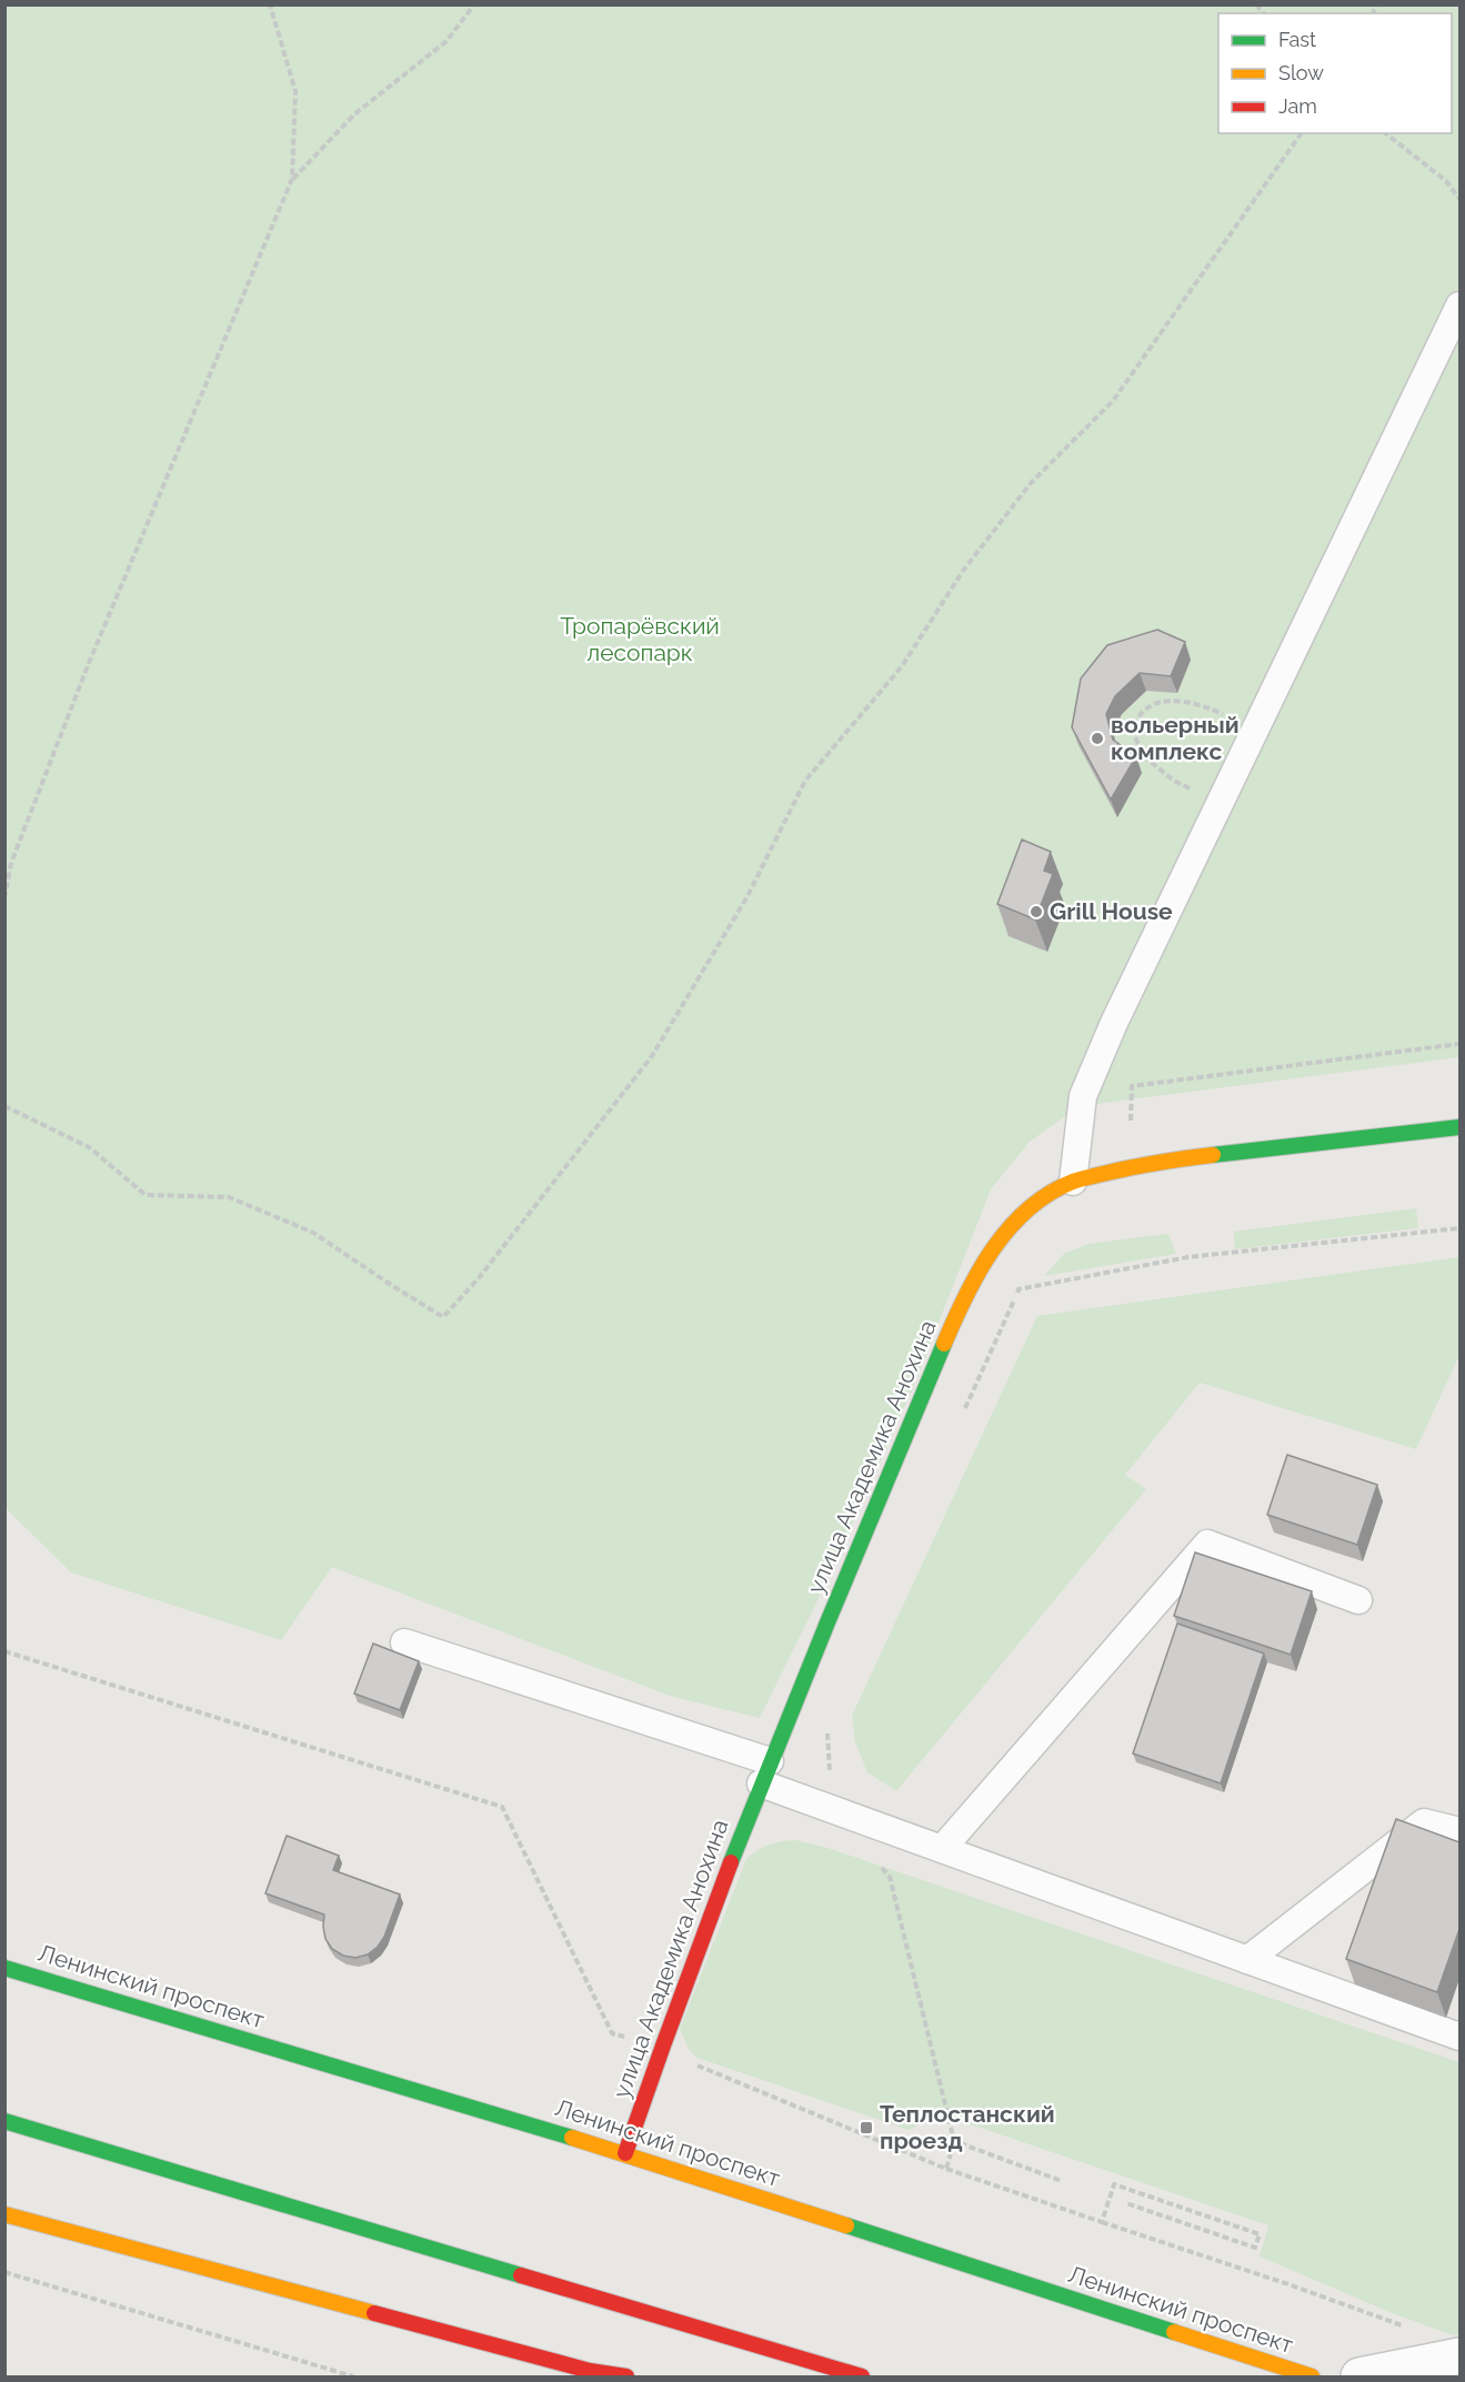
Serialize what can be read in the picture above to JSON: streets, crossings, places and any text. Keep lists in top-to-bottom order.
{
  "streets": {
    "main road": ["улица Академика Анохина", "Ленинский проспект"]
  },
  "crossings": [
    ["улица Академика Анохина", "Ленинский проспект"]
  ],
  "parks": ["Тропарёвский лесопарк"],
  "places": {
    "other": ["вольерный комплекс", "Grill House"],
    "transit": ["Теплостанский проезд"]
  },
  "legend": ["Fast", "Slow", "Jam"]
}
